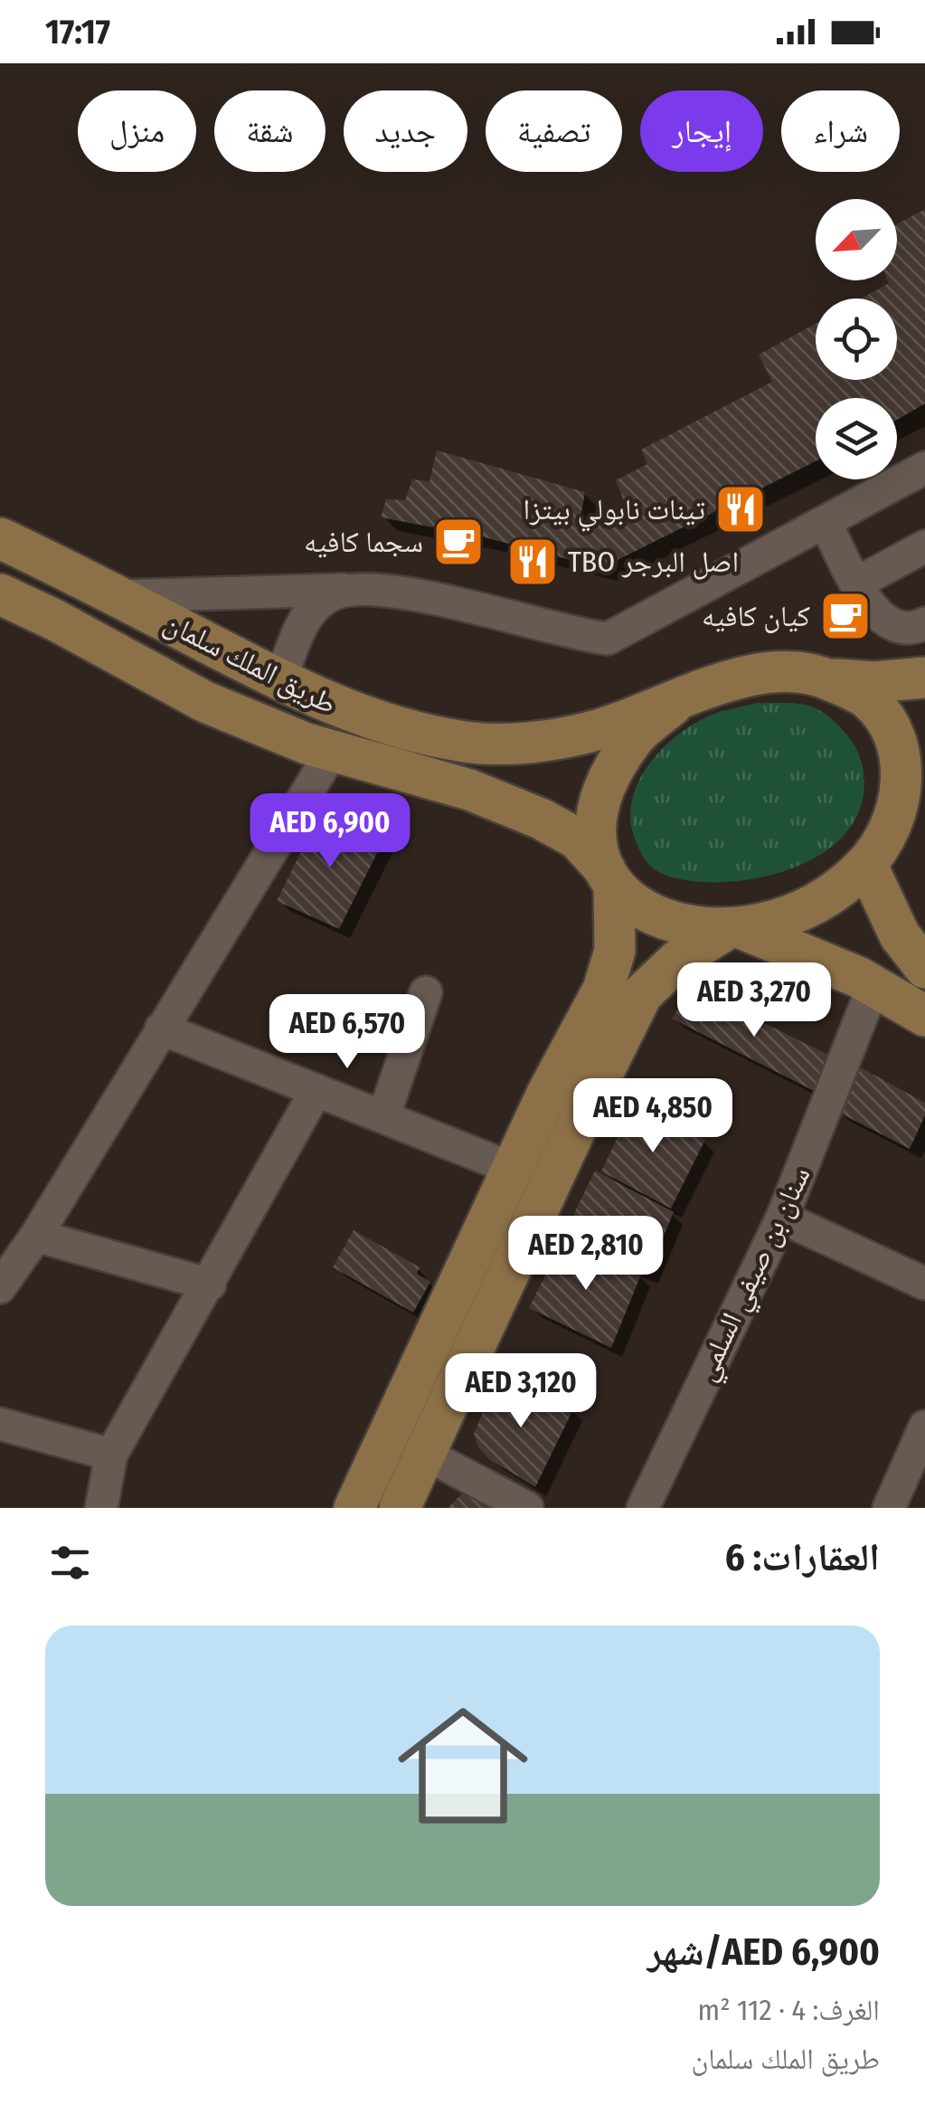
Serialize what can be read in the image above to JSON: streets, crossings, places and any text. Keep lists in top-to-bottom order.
{
  "streets": {
    "main road": ["طريق الملك سلمان"],
    "street": ["سنان بن صيفي السلمي"]
  },
  "places": {
    "restaurant": ["تينات نابولي بيتزا", "TBO اصل البرجر"],
    "cafe": ["سجما كافيه", "كيان كافيه"]
  },
  "north": "bottom left",
  "page": {
    "status": "17:17",
    "chip": [
      "شراء",
      "إيجار",
      "تصفية",
      "جديد",
      "شقة",
      "منزل"
    ],
    "price": [
      "AED 6,900",
      "AED 3,270",
      "AED 6,570",
      "AED 4,850",
      "AED 2,810",
      "AED 3,120"
    ],
    "heading": "العقارات: 6",
    "list": [
      {
        "name": "AED 6,900/شهر",
        "note": "الغرف: 4 · 112 m² · طريق الملك سلمان"
      }
    ]
  }
}
